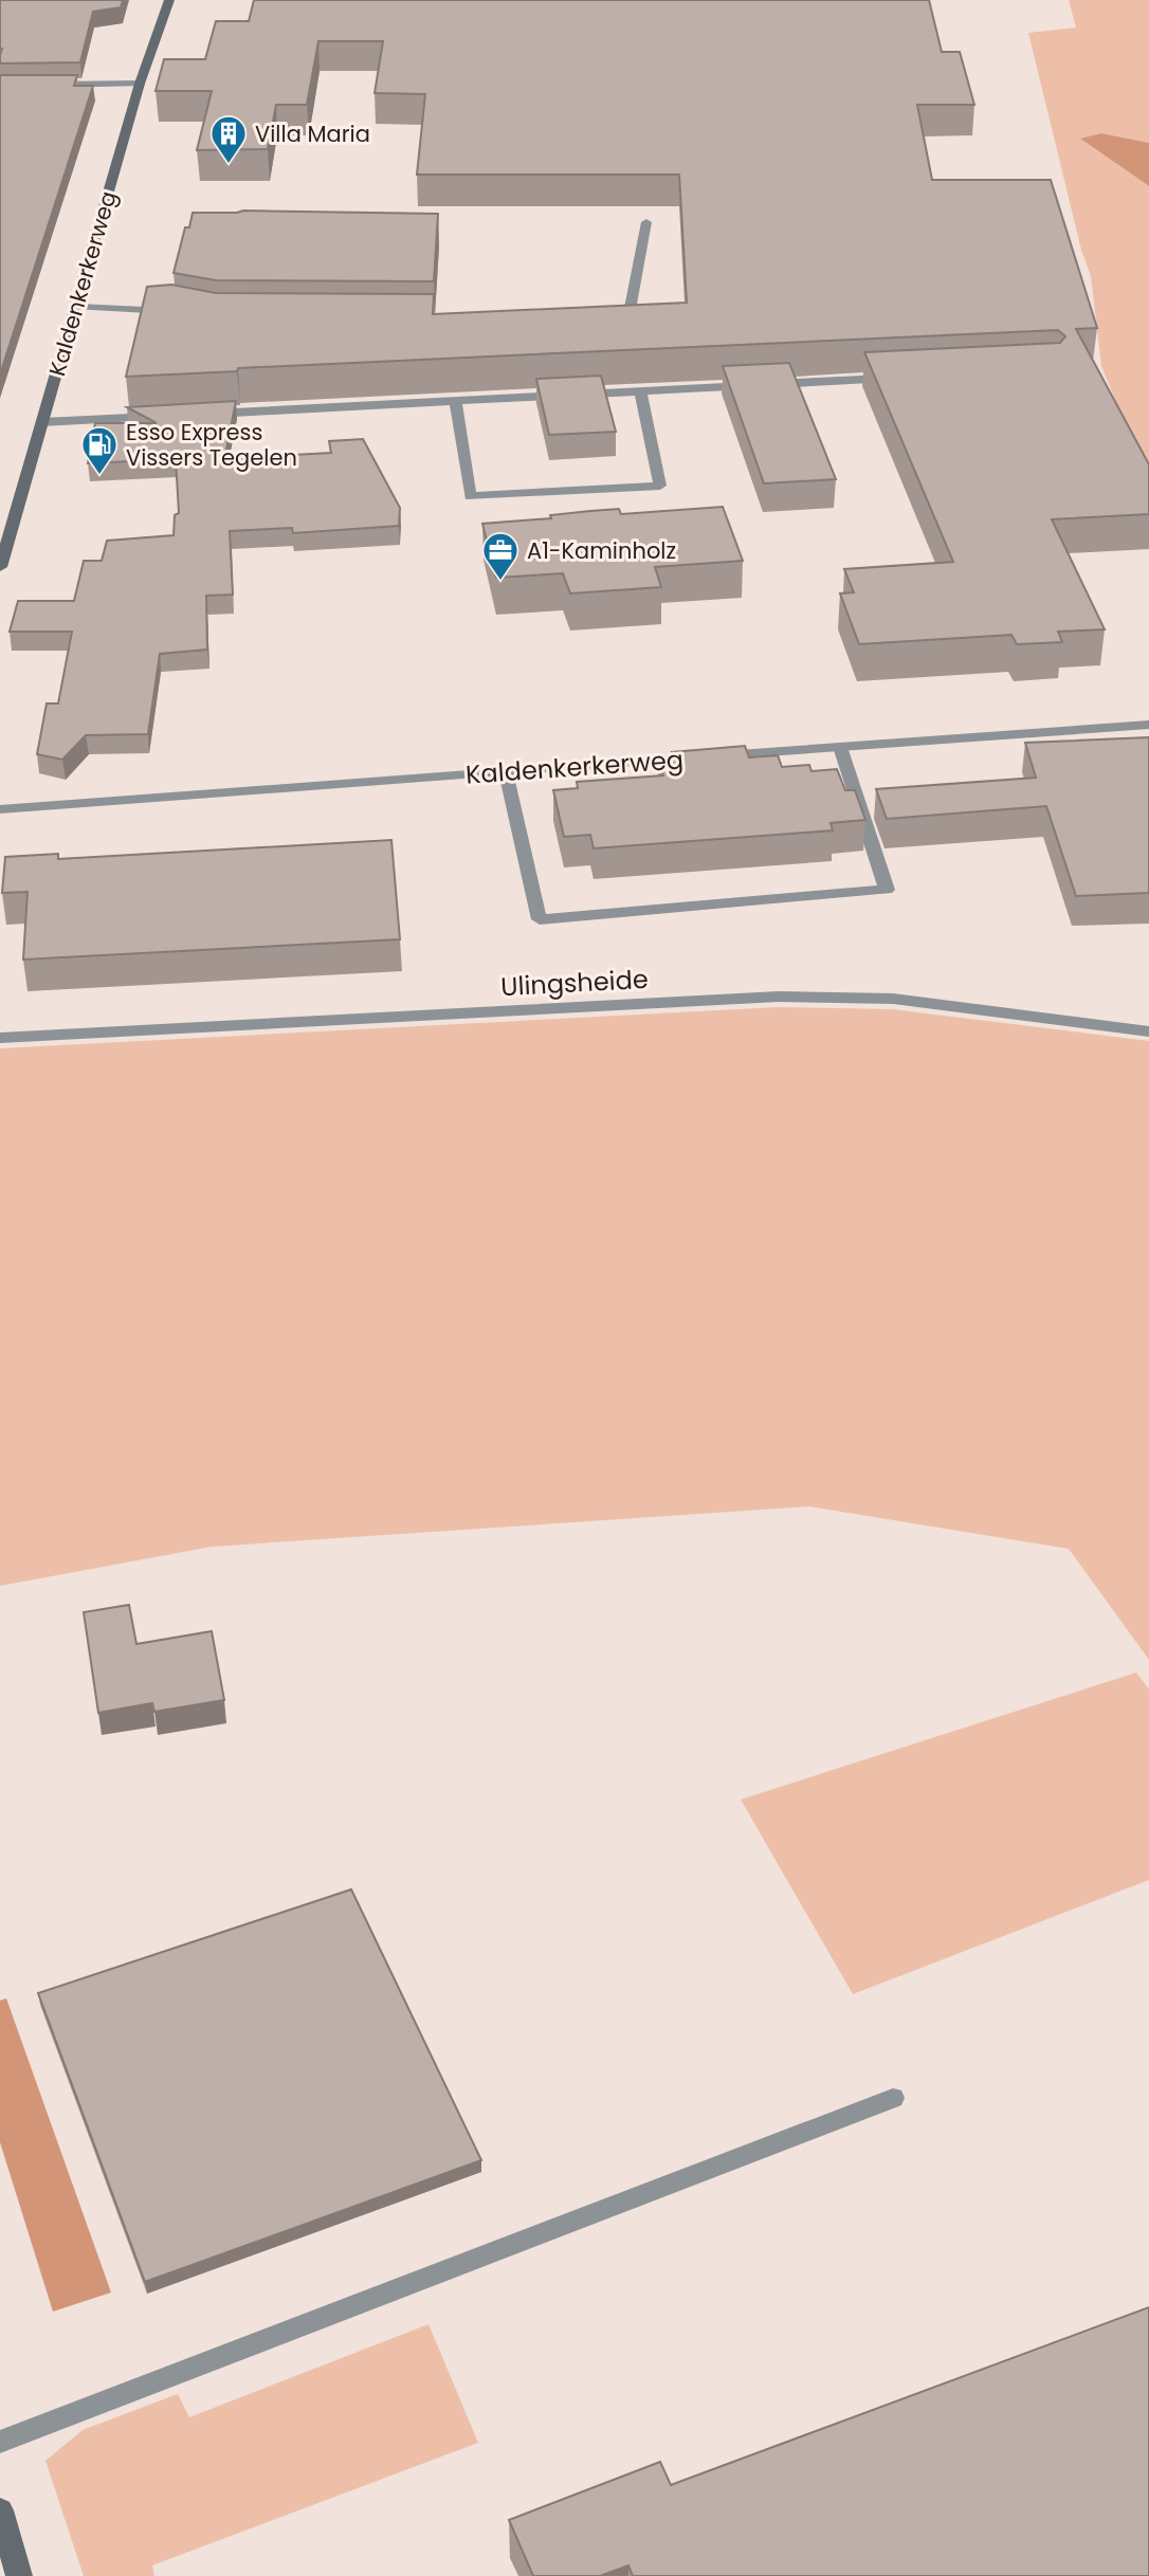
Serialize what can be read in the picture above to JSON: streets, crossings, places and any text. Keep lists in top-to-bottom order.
{
  "streets": {
    "main road": ["Kaldenkerkerweg"],
    "street": ["Ulingsheide"]
  },
  "places": {
    "building": ["Villa Maria"],
    "fuel station": ["Esso Express Vissers Tegelen"],
    "office": ["A1-Kaminholz"]
  }
}
